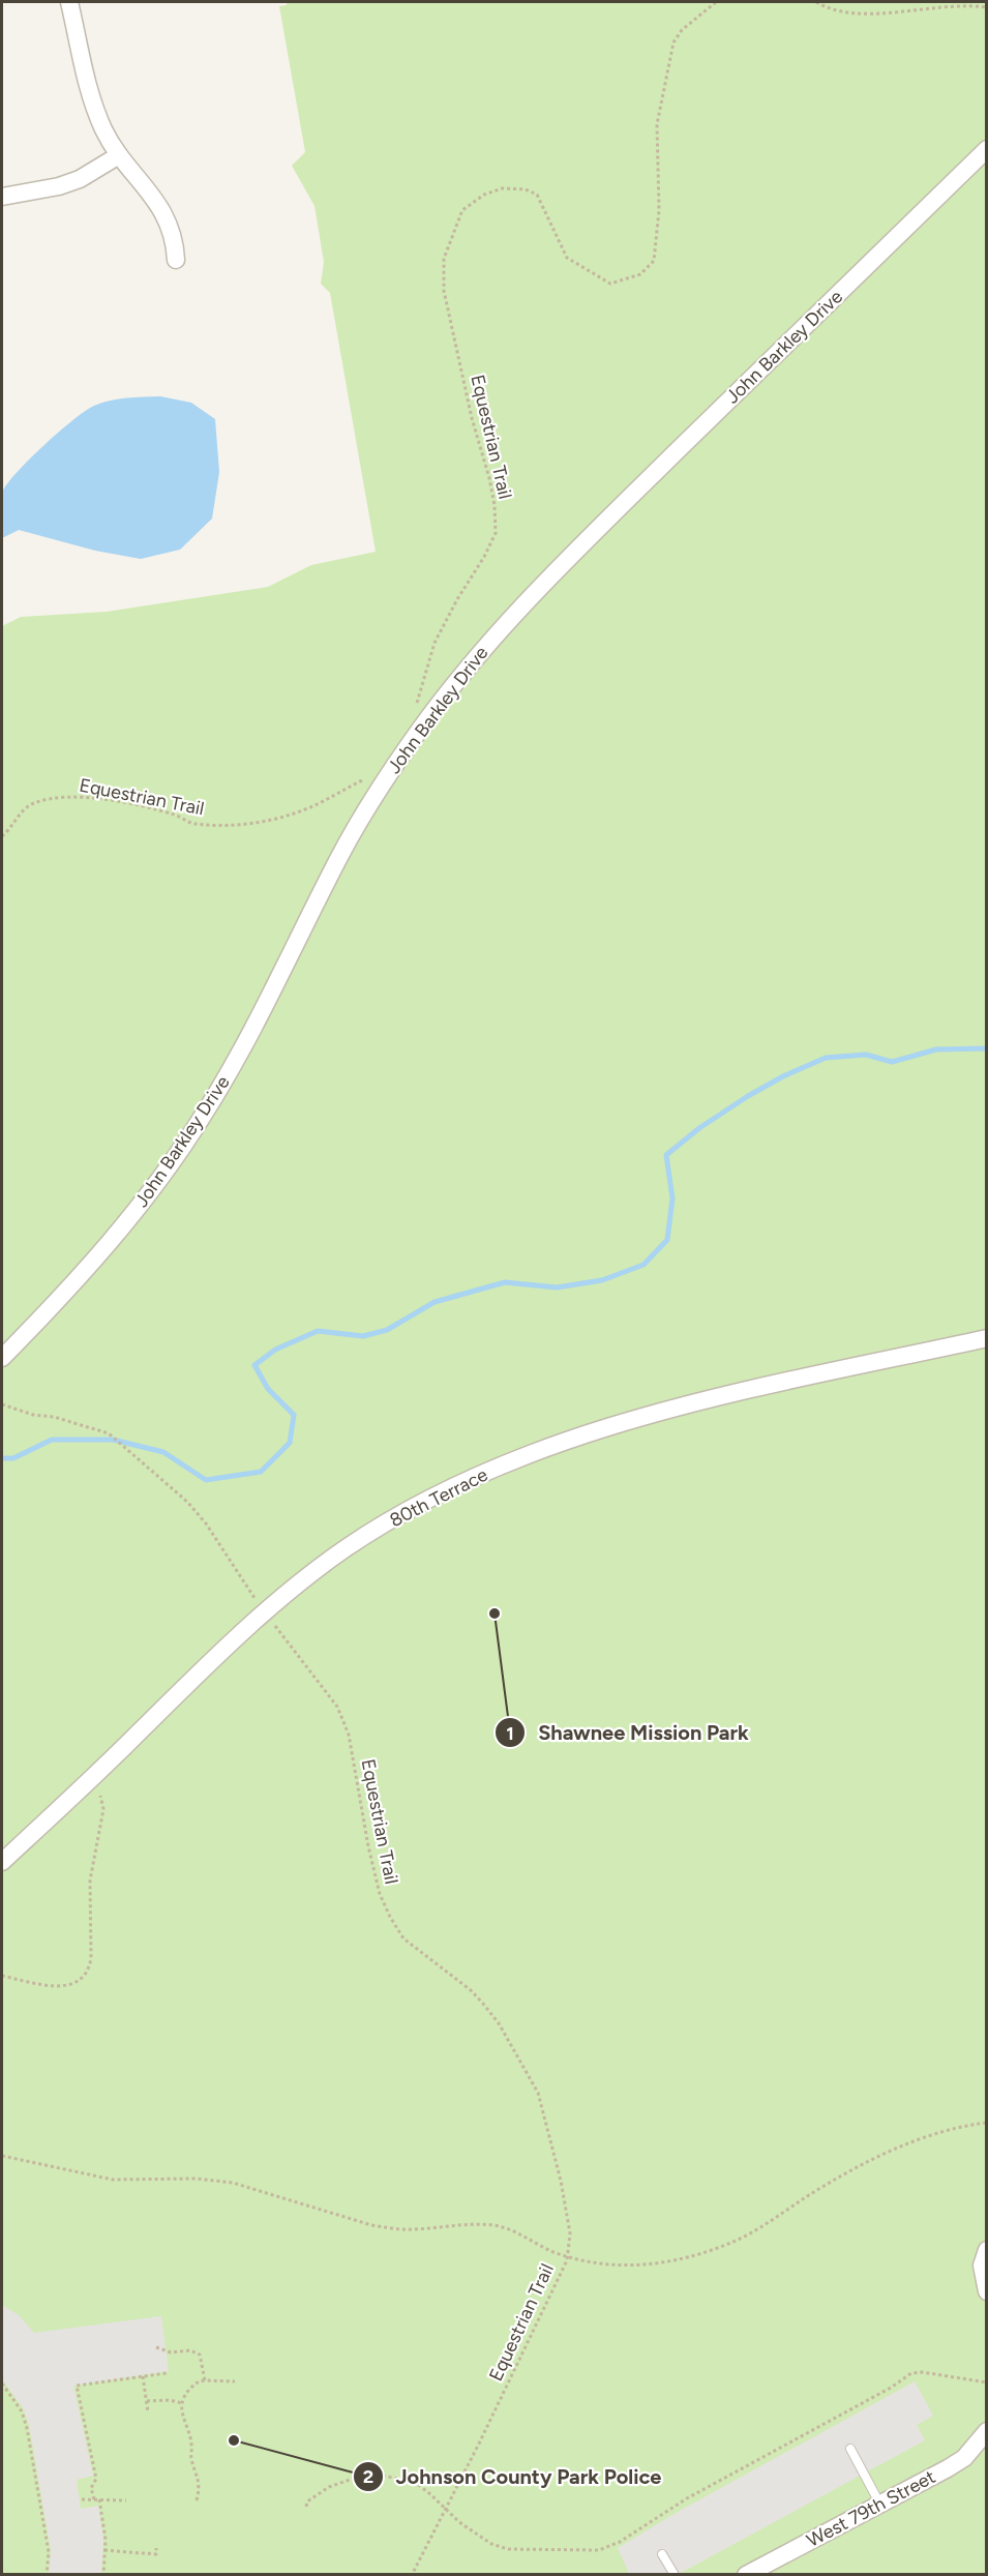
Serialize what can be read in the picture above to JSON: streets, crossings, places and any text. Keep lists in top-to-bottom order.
{
  "streets": {
    "street": ["John Barkley Drive", "80th Terrace", "West 79th Street"],
    "path": ["Equestrian Trail"]
  },
  "crossings": [
    ["Equestrian Trail", "80th Terrace"]
  ],
  "places": ["Shawnee Mission Park", "Johnson County Park Police"]
}
